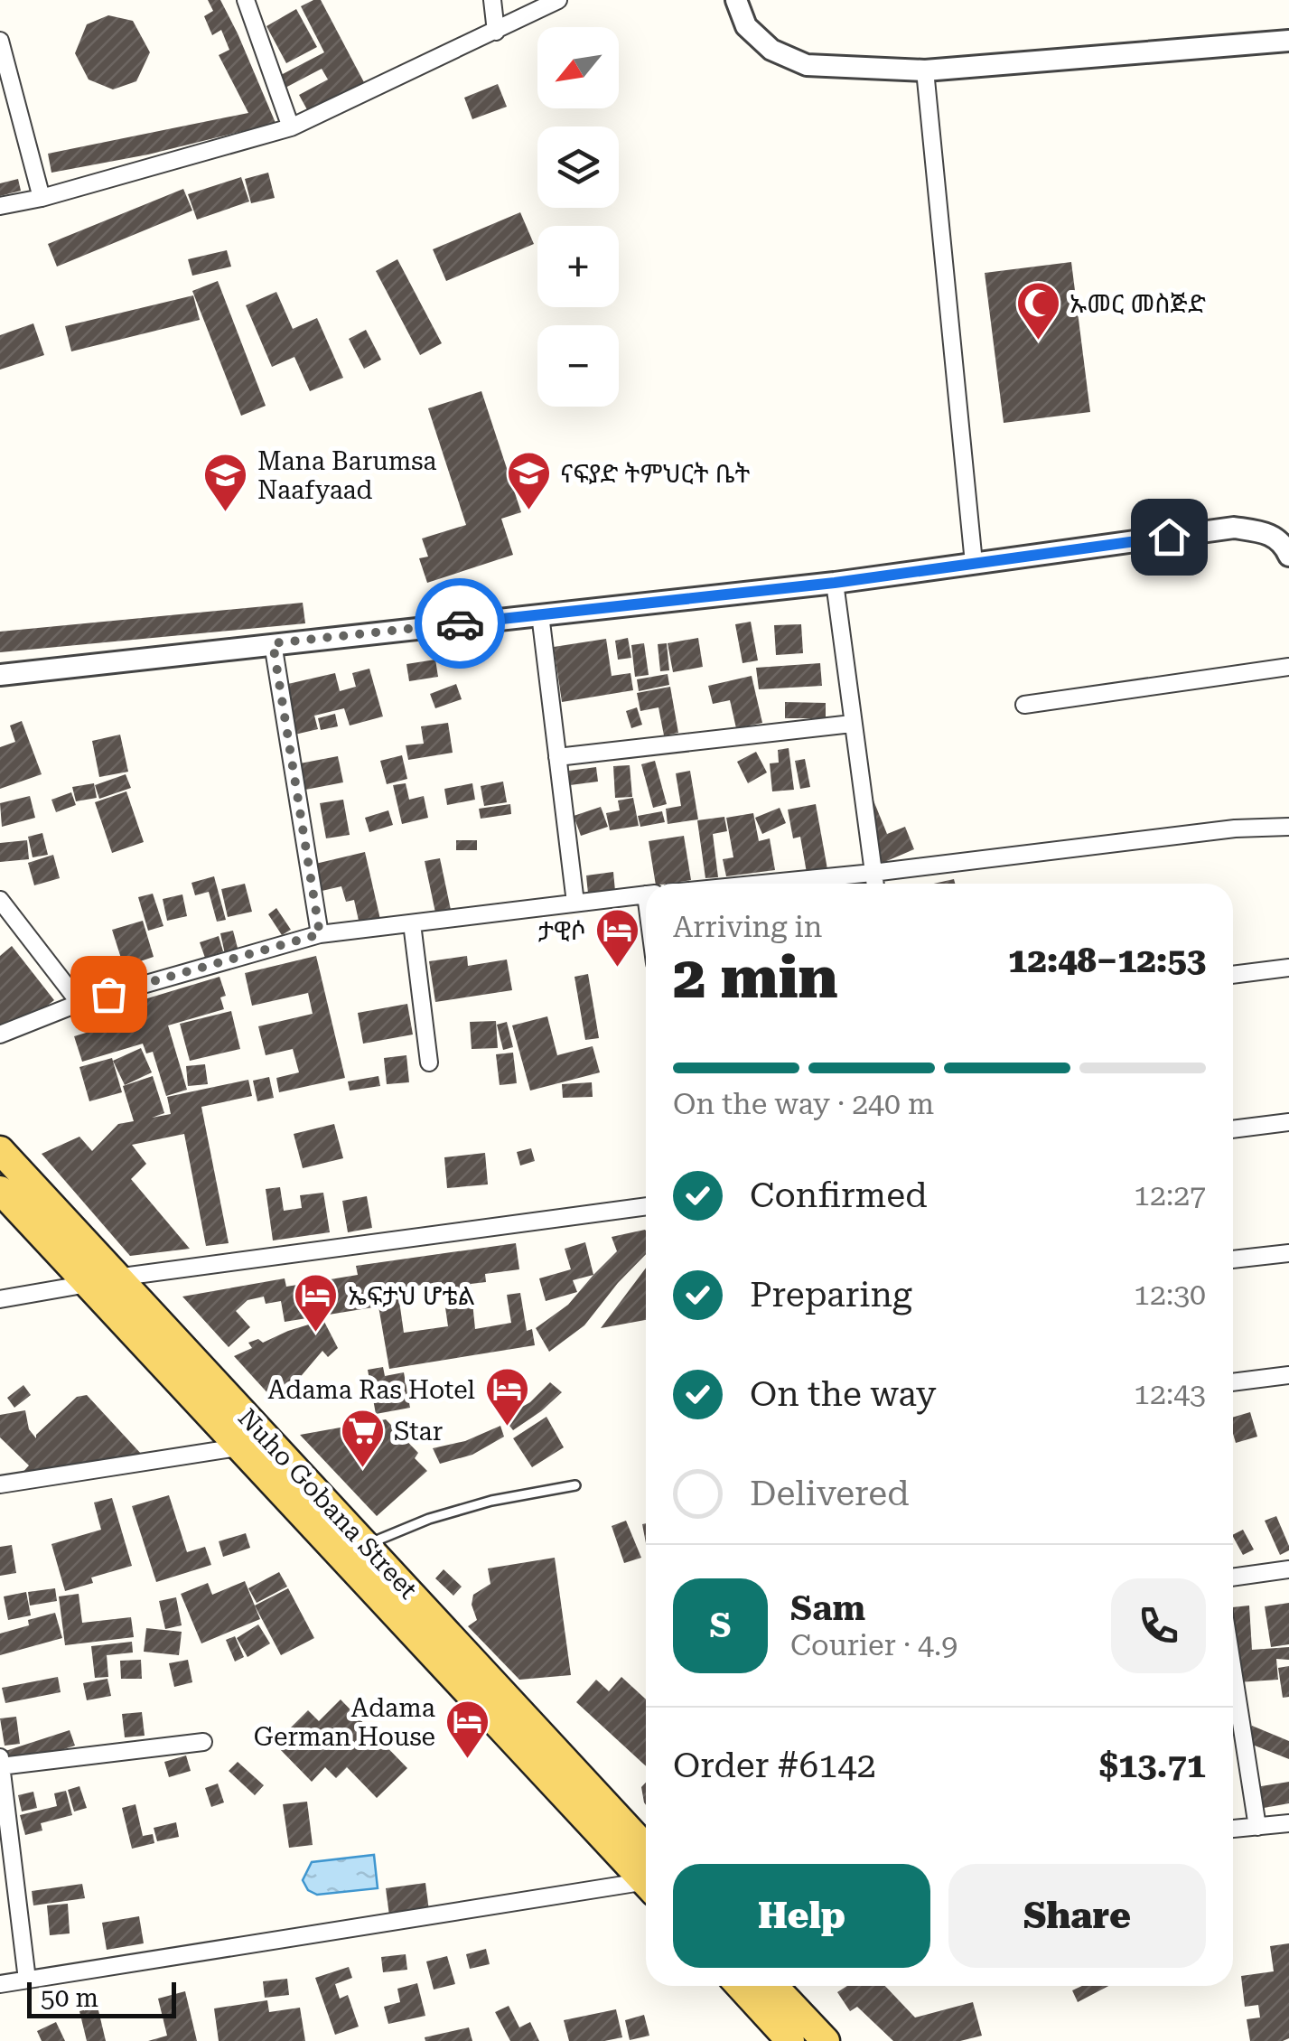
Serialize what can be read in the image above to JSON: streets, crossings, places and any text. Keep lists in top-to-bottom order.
{
  "streets": {
    "main road": ["Nuho Gobana Street"]
  },
  "places": {
    "mosque": ["ኡመር መስጅድ"],
    "school or university": ["ናፍያድ ትምህርት ቤት", "Mana Barumsa Naafyaad"],
    "hotel": [
      "ታዊሶ",
      "ኤፍታህ ሆቴል",
      "Adama Ras Hotel",
      "Adama German House"
    ],
    "supermarket": ["Star"]
  },
  "scale_bar": "50 m",
  "north": "bottom left",
  "page": {
    "map_buttons": ["+", "−"],
    "heading": ["2 min", "Arriving in", "12:48–12:53"],
    "panel": [
      "Sam",
      "Courier · 4.9",
      "Order #6142",
      "$13.71"
    ],
    "bar": "On the way · 240 m",
    "list": [
      ["Confirmed", "12:27"],
      ["Preparing", "12:30"],
      ["On the way", "12:43"],
      "Delivered"
    ],
    "round": "S",
    "buttons": ["Help", "Share"],
    "scale": "50 m"
  }
}
